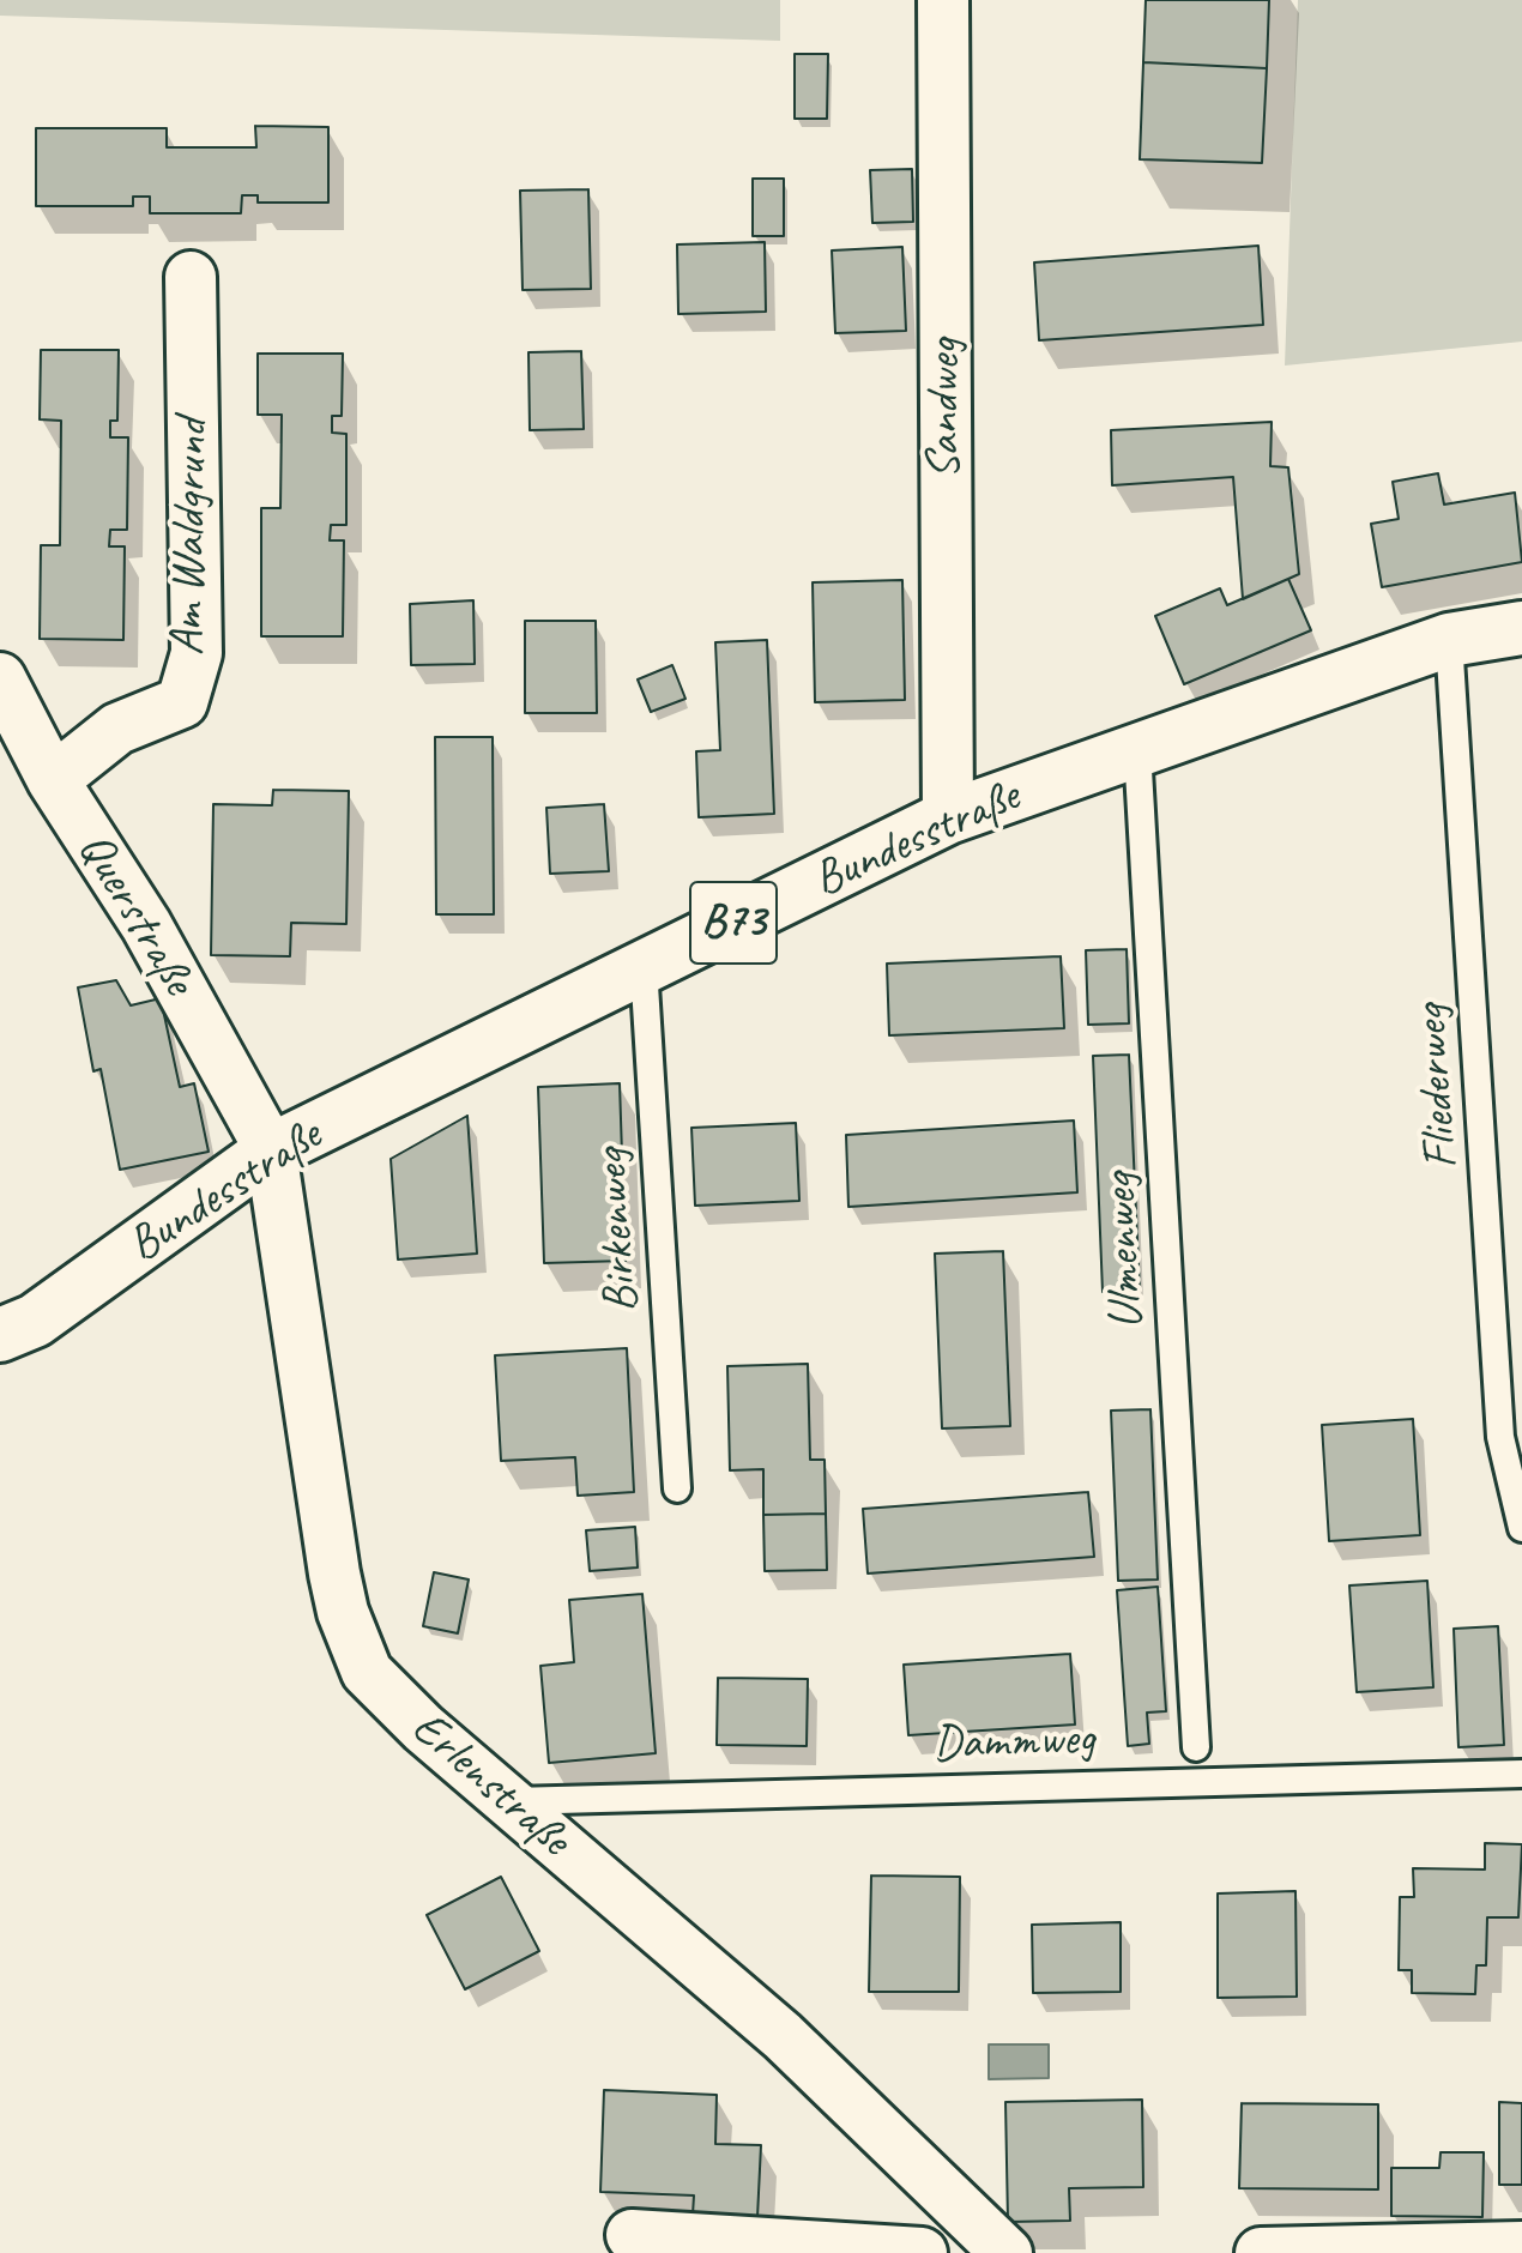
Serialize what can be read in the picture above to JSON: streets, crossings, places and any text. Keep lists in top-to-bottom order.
{
  "streets": {
    "main road": ["Bundesstraße", "B73"],
    "street": [
      "Sandweg",
      "Am Waldgrund",
      "Querstraße",
      "Erlenstraße"
    ],
    "lane": [
      "Fliederweg",
      "Birkenweg",
      "Ulmenweg",
      "Dammweg"
    ]
  },
  "crossings": [
    ["Sandweg", "Bundesstraße"],
    ["Am Waldgrund", "Querstraße"],
    ["Bundesstraße", "Querstraße"],
    ["Bundesstraße", "Fliederweg"],
    ["Bundesstraße", "Birkenweg"],
    ["Bundesstraße", "Ulmenweg"],
    ["Bundesstraße", "Erlenstraße"],
    ["Querstraße", "Erlenstraße"],
    ["Dammweg", "Erlenstraße"]
  ]
}
